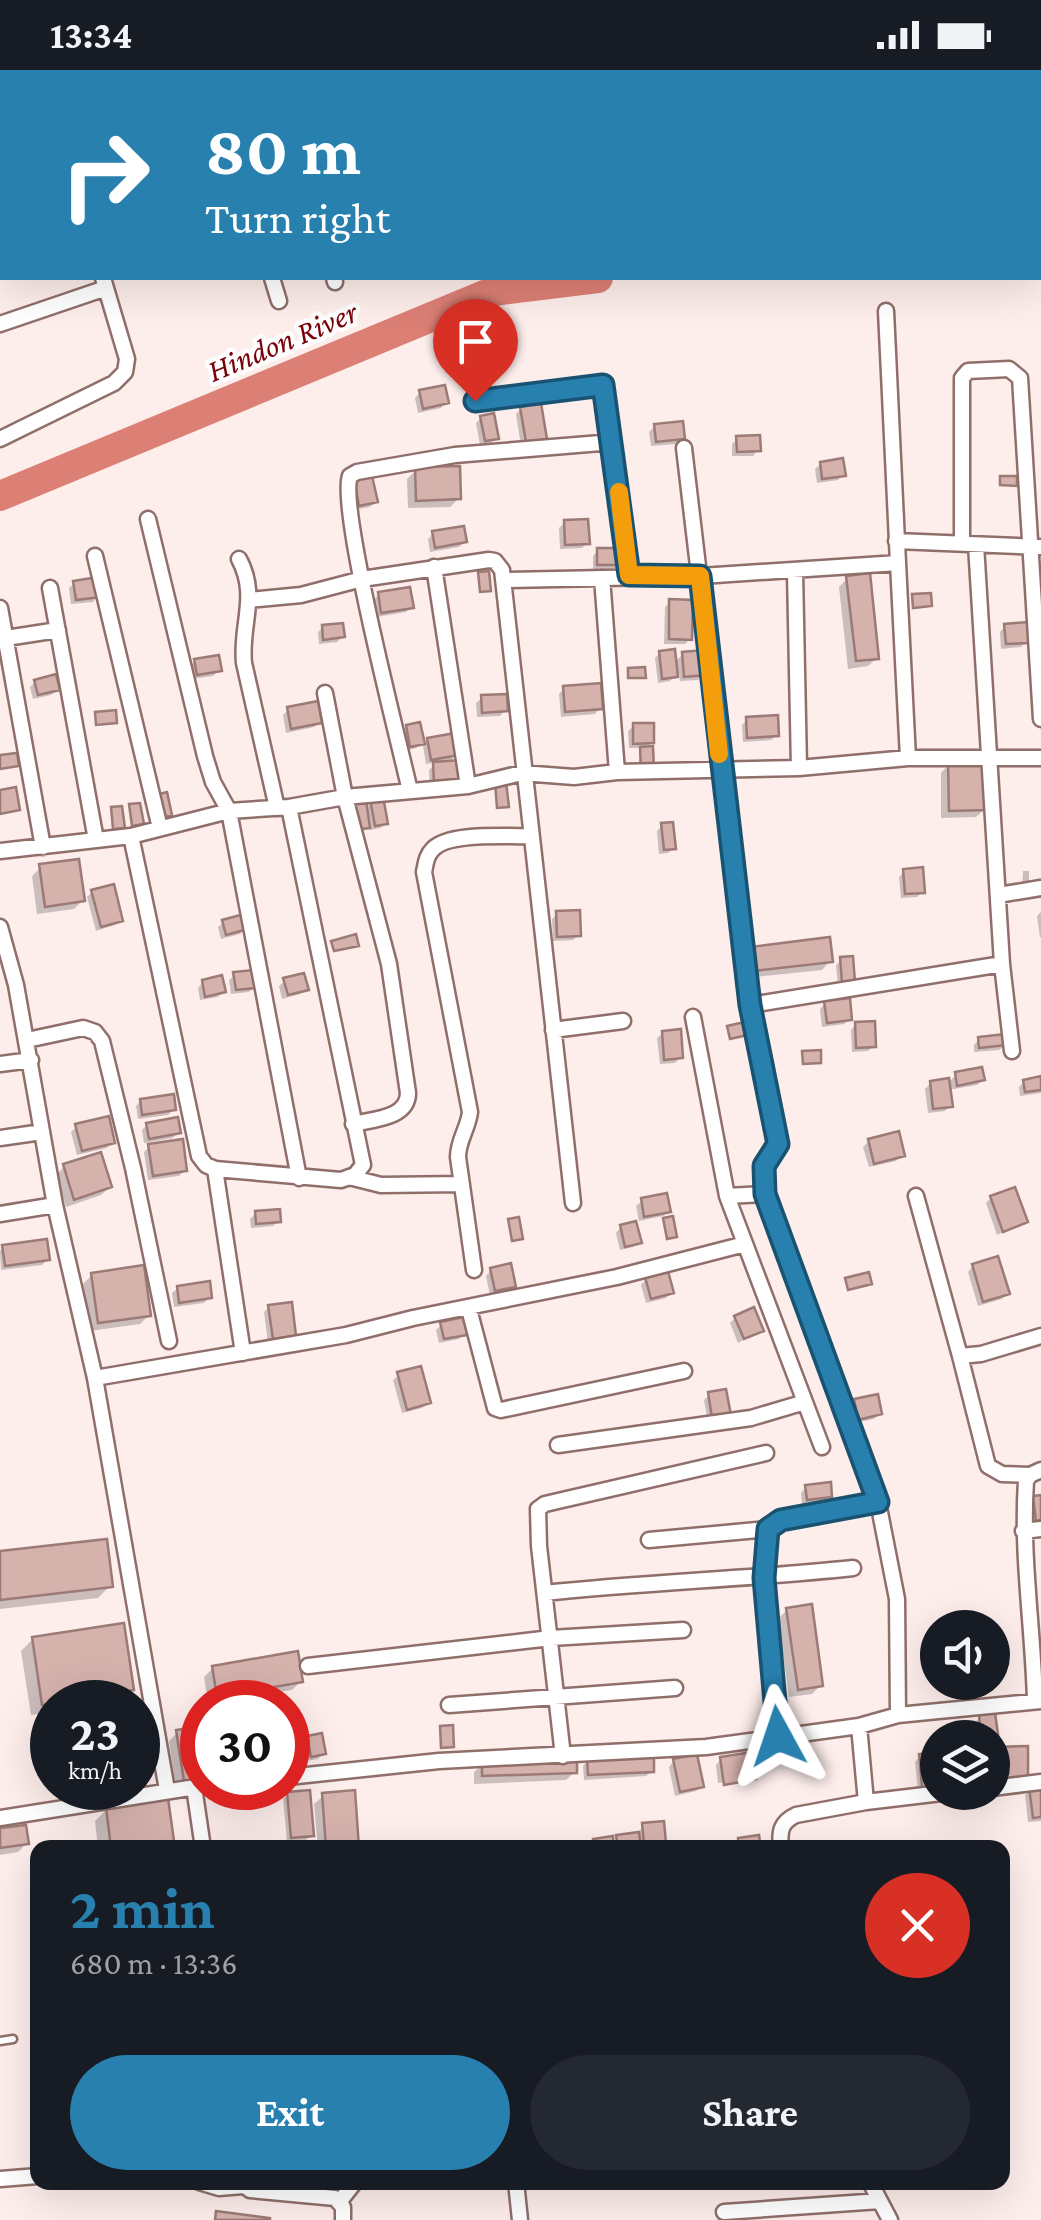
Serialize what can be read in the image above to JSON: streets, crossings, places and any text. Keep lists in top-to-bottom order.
{
  "water": ["Hindon River"],
  "page": {
    "status": "13:34",
    "turn": ["80 m", "Turn right"],
    "speed": "23 km/h",
    "limit": "30",
    "heading": ["2 min", "680 m · 13:36"],
    "buttons": ["Exit", "Share"]
  }
}
